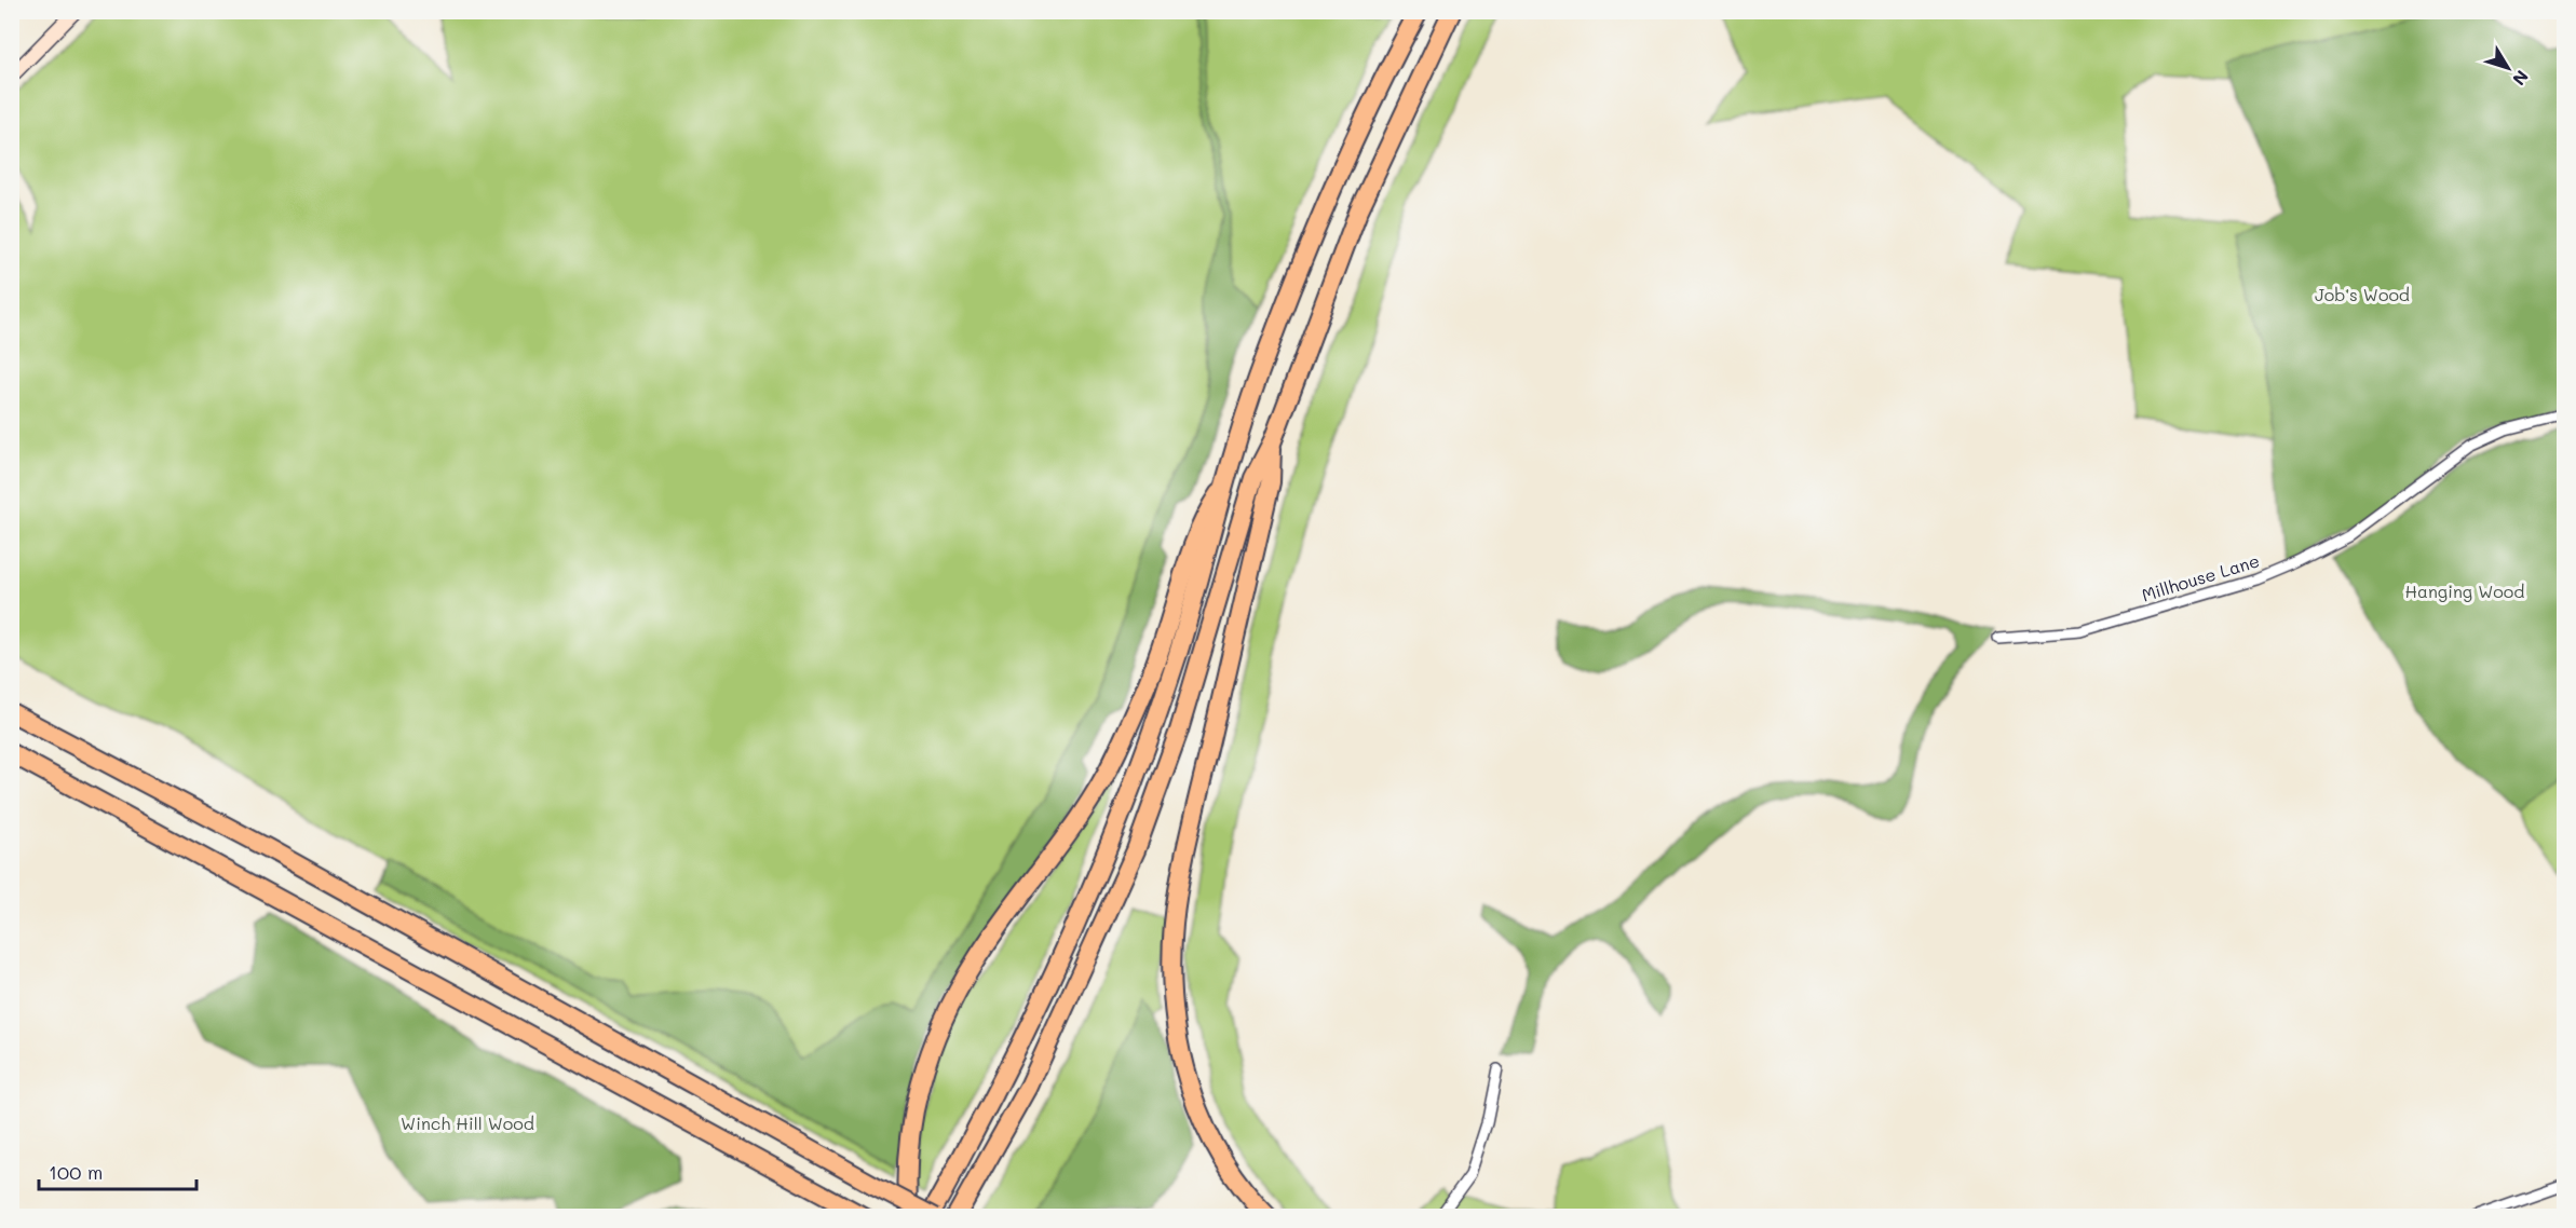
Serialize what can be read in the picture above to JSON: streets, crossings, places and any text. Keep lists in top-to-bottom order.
{
  "streets": {
    "street": ["Millhouse Lane"]
  },
  "parks": ["Job's Wood", "Hanging Wood", "Winch Hill Wood"],
  "scale_bar": "100 m",
  "north": "bottom right"
}
